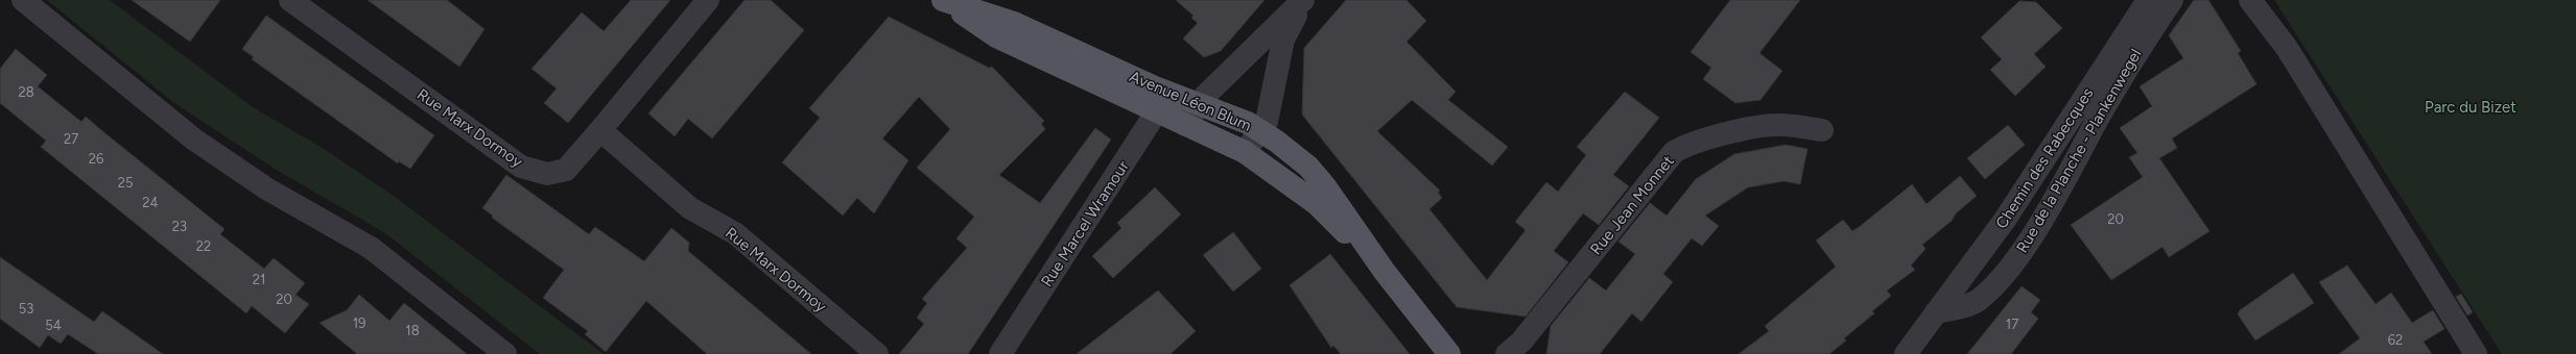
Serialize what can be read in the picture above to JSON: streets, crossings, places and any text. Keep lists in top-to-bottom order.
{
  "streets": {
    "main road": ["Avenue Léon Blum"],
    "street": [
      "Rue Marx Dormoy",
      "Rue de la Planche - Plankenwegel",
      "Chemin des Rabecques",
      "Rue Jean Monnet",
      "Rue Marcel Wramour"
    ]
  },
  "crossings": [
    ["Avenue Léon Blum", "Rue Marcel Wramour"],
    ["Rue de la Planche - Plankenwegel", "Chemin des Rabecques"]
  ],
  "parks": ["Parc du Bizet"],
  "house_numbers": [
    "28",
    "27",
    "26",
    "25",
    "24",
    "20",
    "23",
    "22",
    "21",
    "20",
    "53",
    "19",
    "17",
    "54",
    "18",
    "62"
  ]
}
